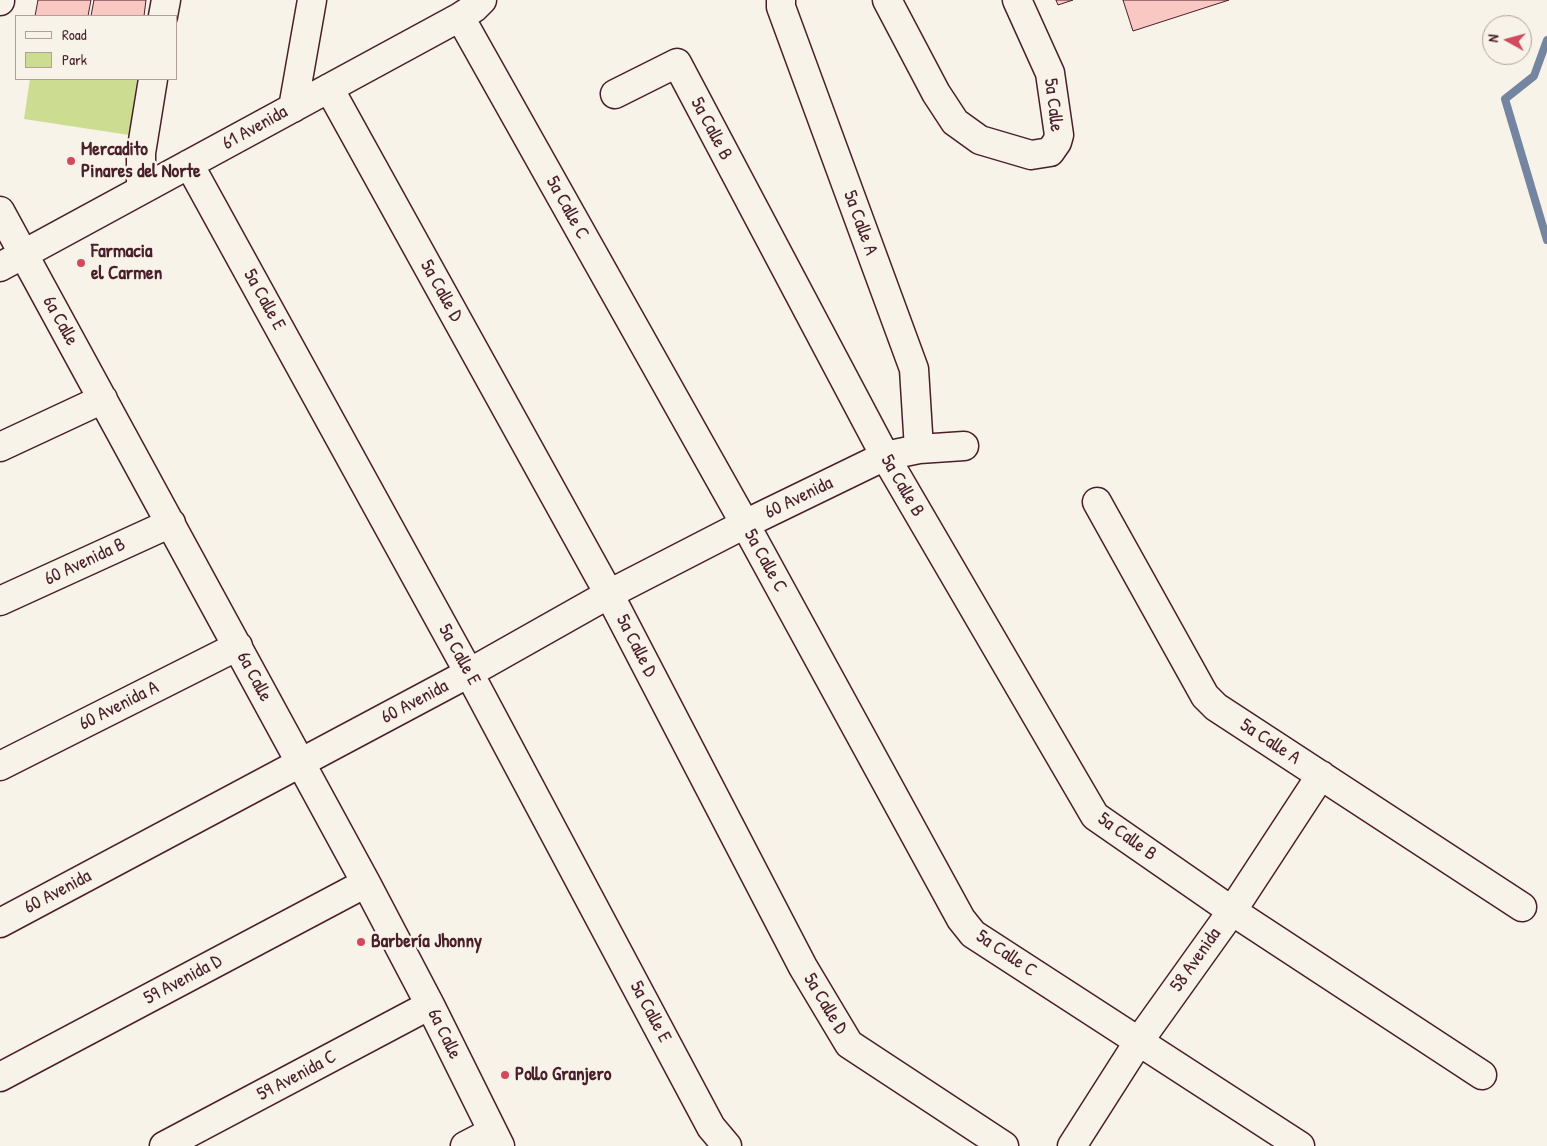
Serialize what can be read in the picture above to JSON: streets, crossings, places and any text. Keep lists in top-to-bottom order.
{
  "streets": {
    "street": [
      "5a Calle",
      "61 Avenida",
      "5a Calle B",
      "5a Calle C",
      "5a Calle A",
      "5a Calle D",
      "5a Calle E",
      "6a Calle",
      "60 Avenida",
      "60 Avenida B",
      "60 Avenida A",
      "58 Avenida",
      "59 Avenida D",
      "59 Avenida C"
    ]
  },
  "crossings": [
    ["61 Avenida", "5a Calle C"],
    ["61 Avenida", "5a Calle D"],
    ["61 Avenida", "5a Calle E"],
    ["61 Avenida", "6a Calle"],
    ["5a Calle B", "60 Avenida"],
    ["5a Calle B", "58 Avenida"],
    ["5a Calle C", "60 Avenida"],
    ["5a Calle C", "58 Avenida"],
    ["5a Calle A", "58 Avenida"],
    ["5a Calle D", "60 Avenida"],
    ["5a Calle E", "60 Avenida"],
    ["6a Calle", "60 Avenida"],
    ["6a Calle", "60 Avenida B"],
    ["6a Calle", "60 Avenida A"],
    ["6a Calle", "59 Avenida D"],
    ["6a Calle", "59 Avenida C"]
  ],
  "places": [
    "Mercadito Pinares del Norte",
    "Farmacia el Carmen",
    "Barbería Jhonny",
    "Pollo Granjero"
  ],
  "legend": ["Road", "Park"],
  "north": "left"
}
